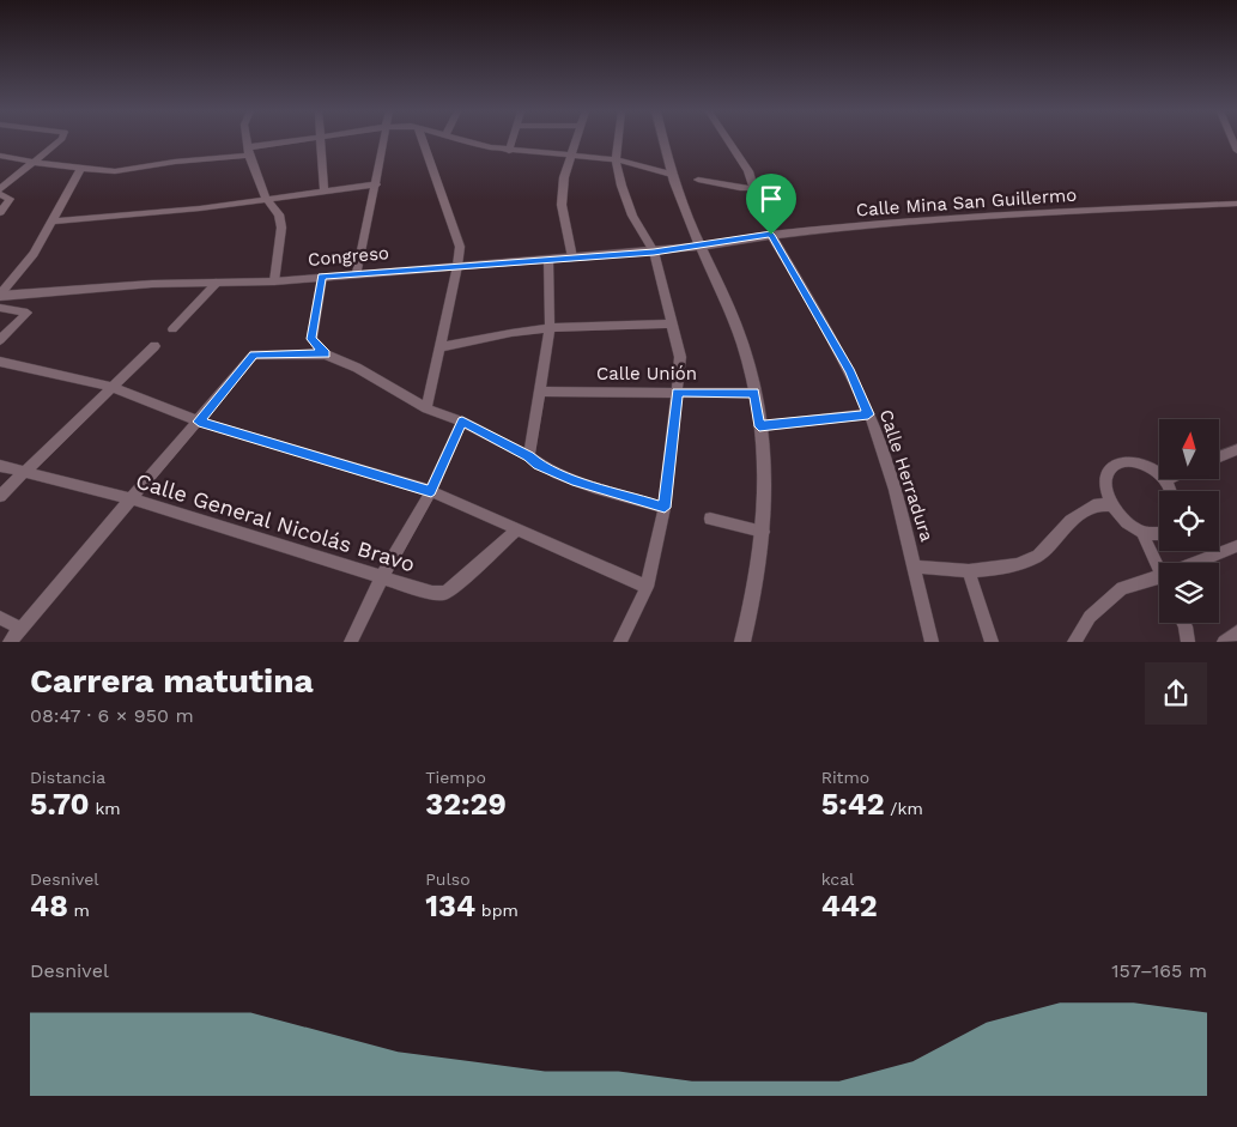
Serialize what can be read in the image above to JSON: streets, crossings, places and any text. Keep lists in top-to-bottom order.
{
  "streets": {
    "street": [
      "Calle Mina San Guillermo",
      "Congreso",
      "Calle Unión",
      "Calle Herradura",
      "Calle General Nicolás Bravo"
    ]
  },
  "crossings": [
    ["Calle Mina San Guillermo", "Congreso"],
    ["Calle Mina San Guillermo", "Calle Herradura"]
  ],
  "north": "top",
  "page": {
    "heading": ["Carrera matutina", "08:47 · 6 × 950 m"],
    "stats": [
      ["Distancia", "5.70 km"],
      ["Tiempo", "32:29"],
      ["Ritmo", "5:42 /km"],
      ["Desnivel", "48 m"],
      ["Pulso", "134 bpm"],
      ["kcal", "442"]
    ],
    "chart": ["Desnivel", "157–165 m"]
  }
}
